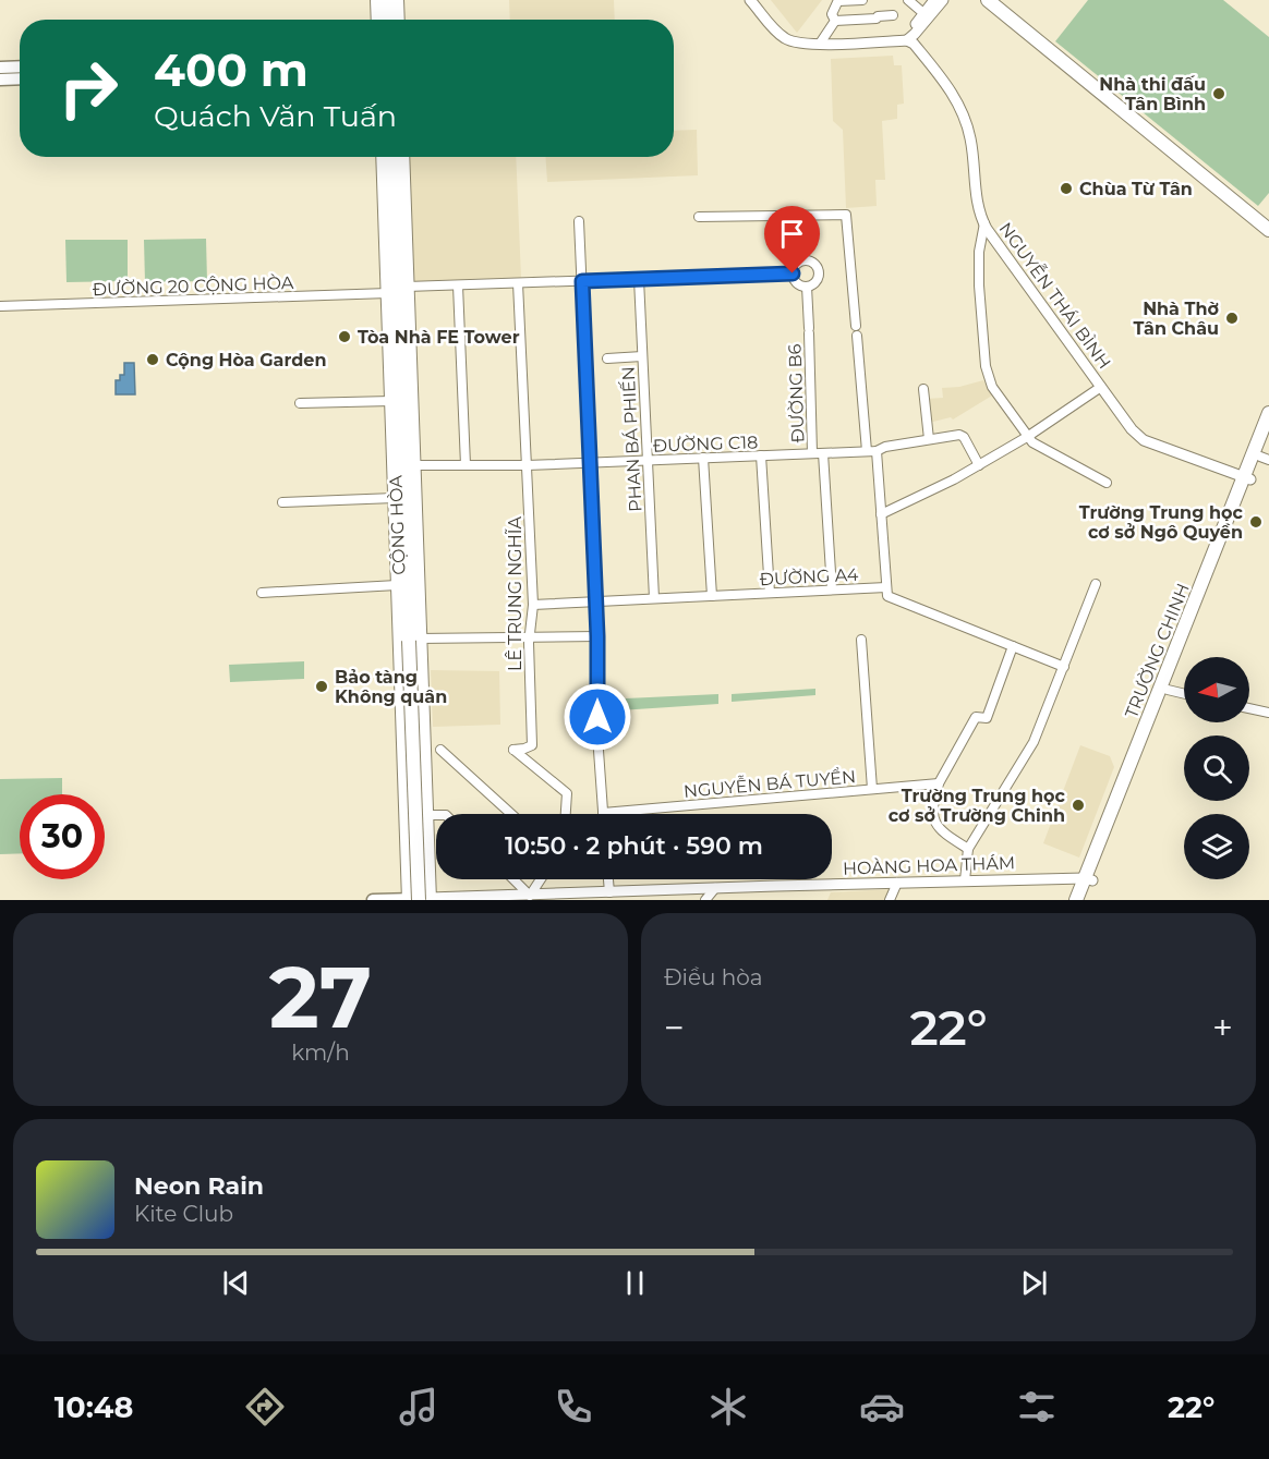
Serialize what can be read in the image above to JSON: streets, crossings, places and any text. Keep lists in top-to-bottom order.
{
  "streets": {
    "main road": ["CỘNG HÒA", "TRƯỜNG CHINH", "HOÀNG HOA THÁM"],
    "street": [
      "ĐƯỜNG 20 CỘNG HÒA",
      "NGUYỄN THÁI BÌNH",
      "ĐƯỜNG B6",
      "PHAN BÁ PHIẾN",
      "ĐƯỜNG C18",
      "ĐƯỜNG A4",
      "LÊ TRUNG NGHĨA",
      "NGUYỄN BÁ TUYỂN"
    ]
  },
  "crossings": [
    ["ĐƯỜNG 20 CỘNG HÒA", "CỘNG HÒA"],
    ["NGUYỄN THÁI BÌNH", "TRƯỜNG CHINH"],
    ["ĐƯỜNG B6", "ĐƯỜNG C18"],
    ["ĐƯỜNG B6", "ĐƯỜNG A4"],
    ["PHAN BÁ PHIẾN", "ĐƯỜNG C18"],
    ["PHAN BÁ PHIẾN", "ĐƯỜNG A4"],
    ["ĐƯỜNG C18", "CỘNG HÒA"],
    ["ĐƯỜNG C18", "LÊ TRUNG NGHĨA"],
    ["CỘNG HÒA", "HOÀNG HOA THÁM"],
    ["ĐƯỜNG A4", "LÊ TRUNG NGHĨA"],
    ["TRƯỜNG CHINH", "HOÀNG HOA THÁM"]
  ],
  "places": [
    "Nhà thi đấu Tân Bình",
    "Chùa Từ Tân",
    "Nhà Thờ Tân Châu",
    "Tòa Nhà FE Tower",
    "Cộng Hòa Garden",
    "Trường Trung học cơ sở Ngô Quyền",
    "Bảo tàng Không quân",
    "Trường Trung học cơ sở Trường Chinh"
  ],
  "north": "left",
  "page": {
    "turn": ["400 m", "Quách Văn Tuấn"],
    "limit": "30",
    "trip": "10:50 · 2 phút · 590 m",
    "tile": [
      ["27", "km/h"],
      "Điều hòa"
    ],
    "heat": ["−", "22°", "+"],
    "song": ["Neon Rain", "Kite Club"],
    "tabs": ["10:48", "22°"]
  }
}
